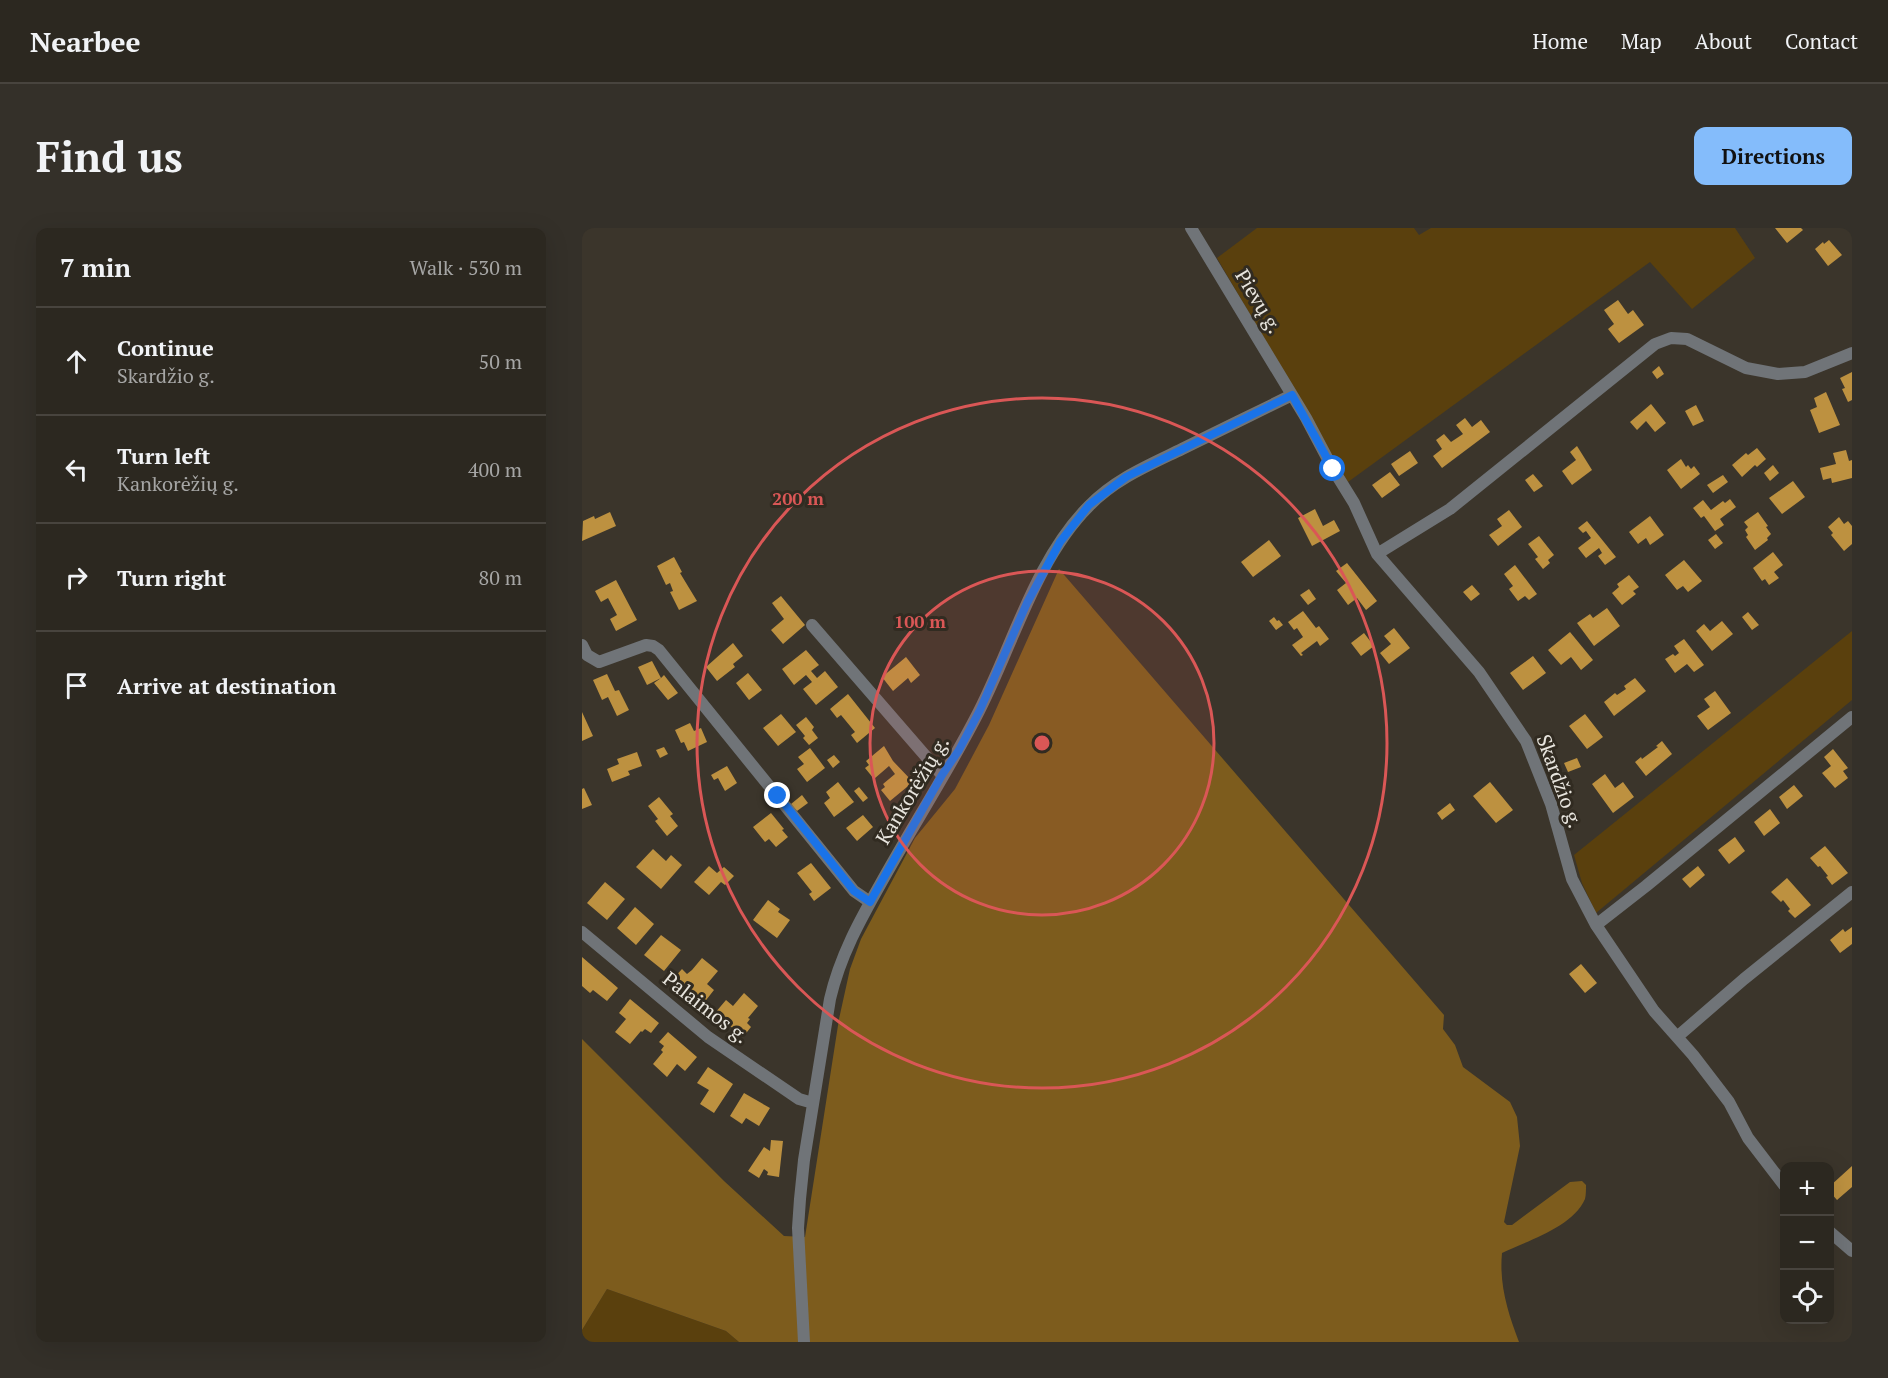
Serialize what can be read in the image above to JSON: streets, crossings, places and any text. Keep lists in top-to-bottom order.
{
  "streets": {
    "street": [
      "Pievų g.",
      "Skardžio g.",
      "Kankorėžių g.",
      "Palaimos g."
    ]
  },
  "crossings": [
    ["Pievų g.", "Skardžio g."],
    ["Pievų g.", "Kankorėžių g."],
    ["Skardžio g.", "Kankorėžių g."],
    ["Kankorėžių g.", "Palaimos g."]
  ],
  "page": {
    "header": "Nearbee",
    "nav": [
      "Home",
      "Map",
      "About",
      "Contact"
    ],
    "buttons": "Directions",
    "title": "Find us",
    "heading": ["7 min", "Walk · 530 m"],
    "list": [
      ["Continue", "Skardžio g.", "50 m"],
      ["Turn left", "Kankorėžių g.", "400 m"],
      ["Turn right", "80 m"],
      "Arrive at destination"
    ],
    "map_buttons": ["+", "−"]
  },
  "rings": ["200 m", "100 m"]
}
